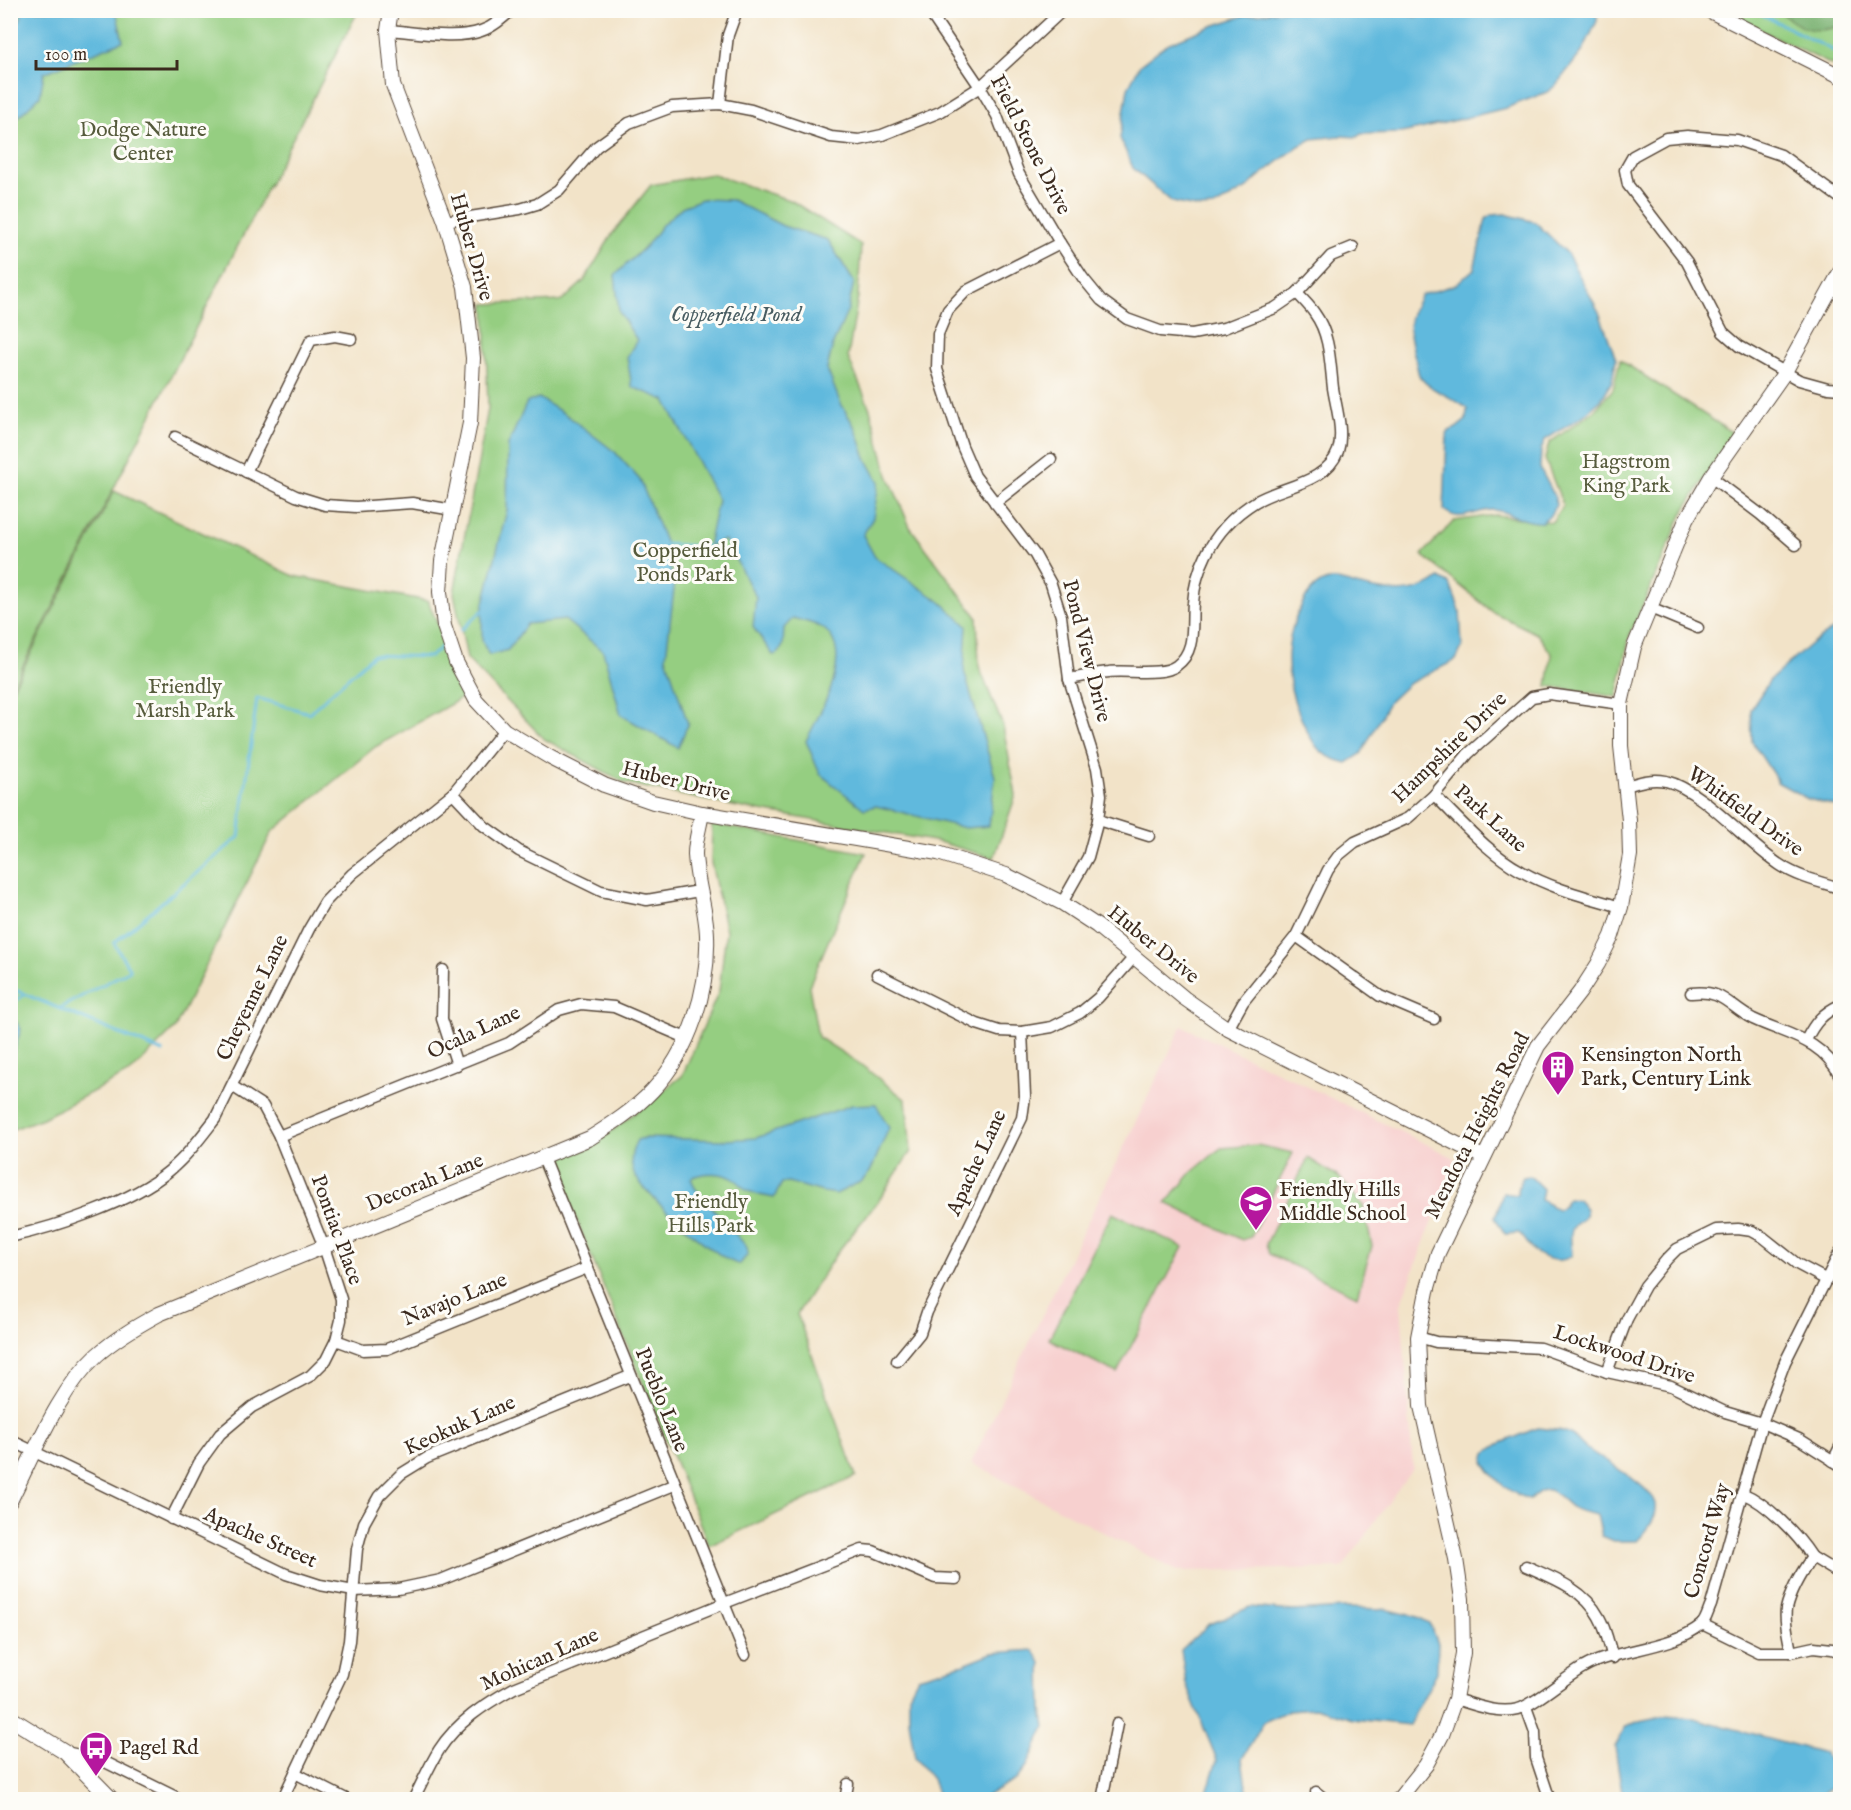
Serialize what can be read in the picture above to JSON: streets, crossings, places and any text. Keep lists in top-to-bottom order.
{
  "streets": {
    "street": [
      "Field Stone Drive",
      "Huber Drive",
      "Pond View Drive",
      "Hampshire Drive",
      "Whitfield Drive",
      "Park Lane",
      "Cheyenne Lane",
      "Ocala Lane",
      "Mendota Heights Road",
      "Apache Lane",
      "Decorah Lane",
      "Pontiac Place",
      "Navajo Lane",
      "Lockwood Drive",
      "Pueblo Lane",
      "Keokuk Lane",
      "Apache Street",
      "Concord Way",
      "Mohican Lane"
    ]
  },
  "crossings": [
    ["Field Stone Drive", "Pond View Drive"],
    ["Huber Drive", "Pond View Drive"],
    ["Huber Drive", "Hampshire Drive"],
    ["Huber Drive", "Cheyenne Lane"],
    ["Huber Drive", "Mendota Heights Road"],
    ["Huber Drive", "Decorah Lane"],
    ["Hampshire Drive", "Park Lane"],
    ["Hampshire Drive", "Mendota Heights Road"],
    ["Whitfield Drive", "Mendota Heights Road"],
    ["Park Lane", "Mendota Heights Road"],
    ["Cheyenne Lane", "Pontiac Place"],
    ["Ocala Lane", "Decorah Lane"],
    ["Ocala Lane", "Pontiac Place"],
    ["Mendota Heights Road", "Lockwood Drive"],
    ["Mendota Heights Road", "Concord Way"],
    ["Decorah Lane", "Pontiac Place"],
    ["Decorah Lane", "Pueblo Lane"],
    ["Decorah Lane", "Apache Street"],
    ["Pontiac Place", "Navajo Lane"],
    ["Pontiac Place", "Apache Street"],
    ["Navajo Lane", "Pueblo Lane"],
    ["Lockwood Drive", "Concord Way"],
    ["Pueblo Lane", "Keokuk Lane"],
    ["Pueblo Lane", "Apache Street"],
    ["Pueblo Lane", "Mohican Lane"],
    ["Keokuk Lane", "Apache Street"]
  ],
  "water": ["Copperfield Pond"],
  "parks": [
    "Dodge Nature Center",
    "Hagstrom King Park",
    "Copperfield Ponds Park",
    "Friendly Marsh Park",
    "Friendly Hills Park"
  ],
  "places": {
    "building": ["Kensington North Park, Century Link"],
    "school or university": ["Friendly Hills Middle School"],
    "bus stop": ["Pagel Rd"]
  },
  "scale_bar": "100 m"
}
